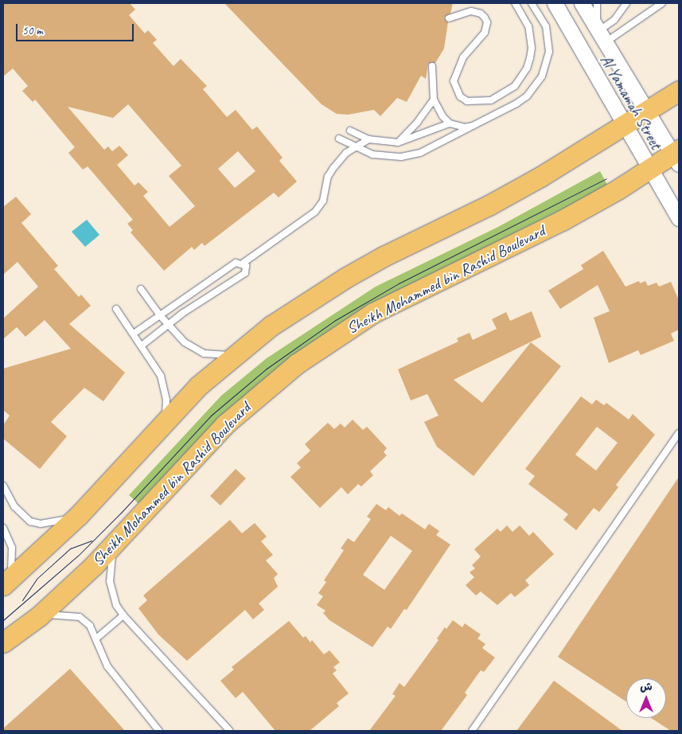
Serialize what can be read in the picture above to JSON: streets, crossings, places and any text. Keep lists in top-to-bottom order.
{
  "streets": {
    "main road": ["Sheikh Mohammed bin Rashid Boulevard"],
    "street": ["Al Yamamah Street"]
  },
  "crossings": [
    ["Al Yamamah Street", "Sheikh Mohammed bin Rashid Boulevard"]
  ],
  "scale_bar": "50 m",
  "north": "top"
}
